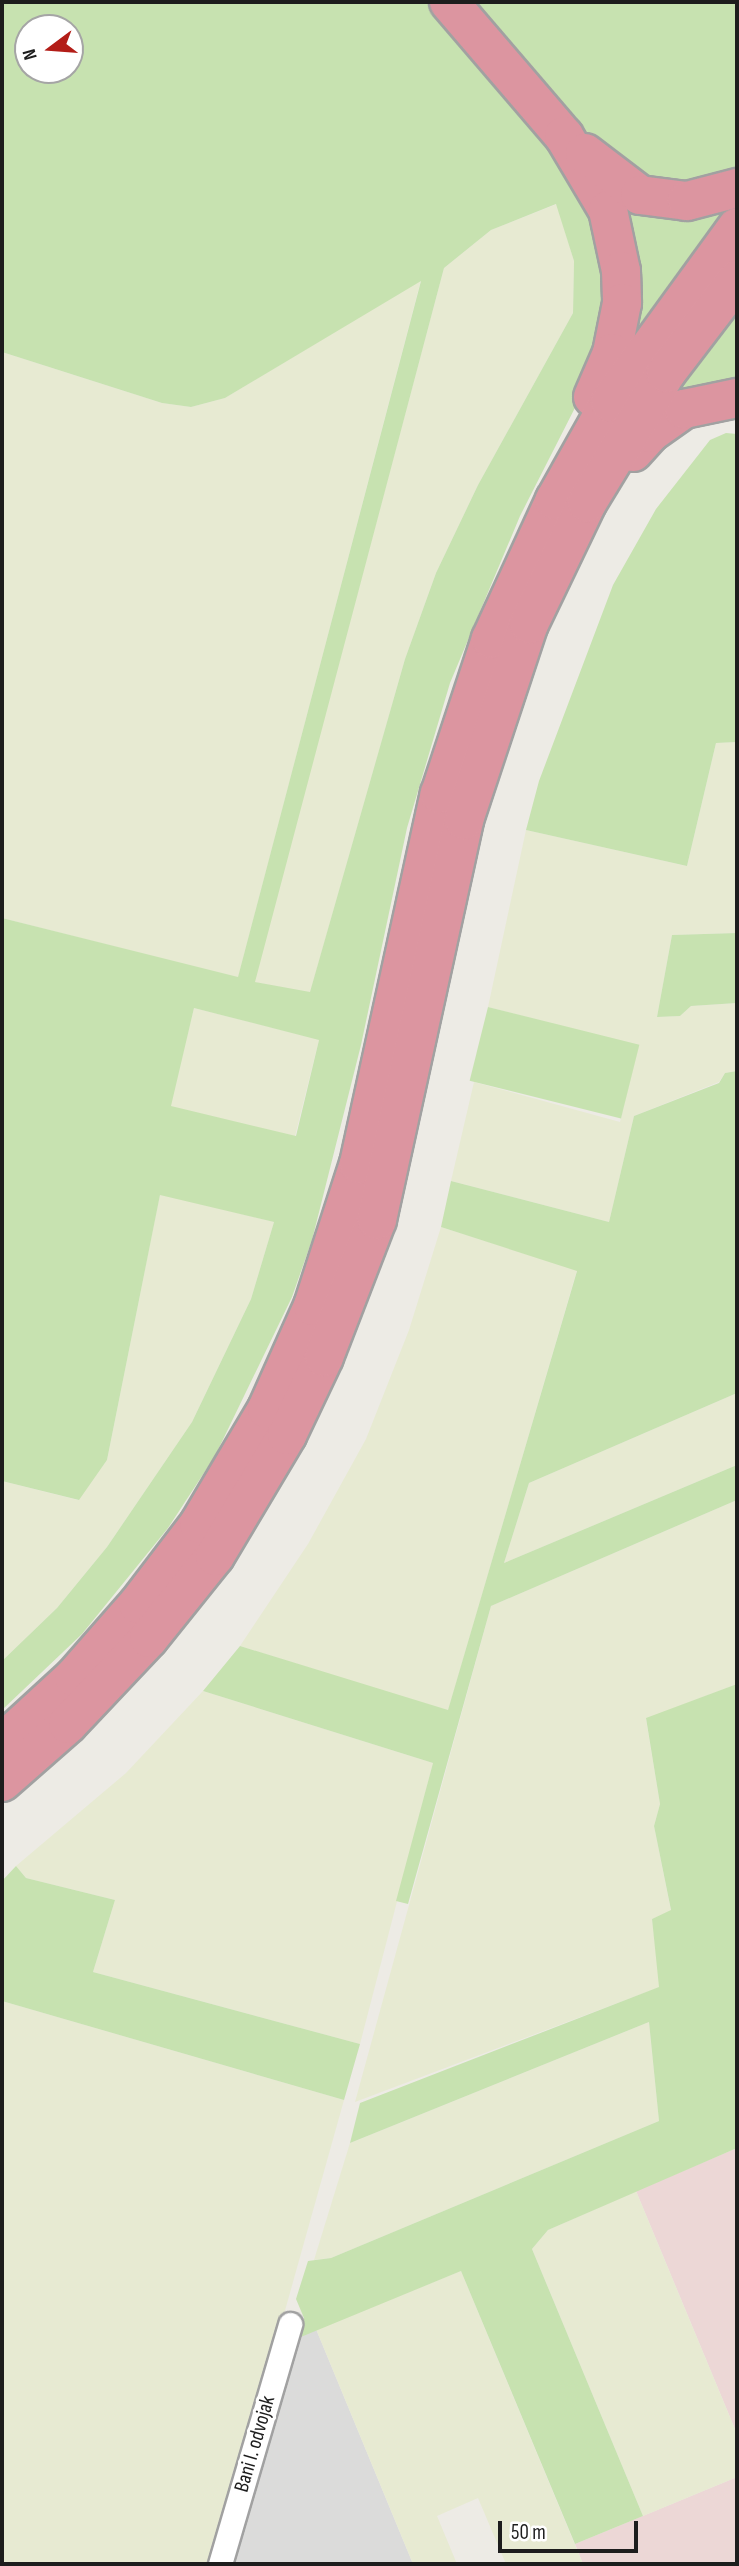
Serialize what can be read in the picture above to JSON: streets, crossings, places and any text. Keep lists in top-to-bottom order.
{
  "streets": {
    "street": ["Bani I. odvojak"]
  },
  "scale_bar": "50 m",
  "north": "left"
}
